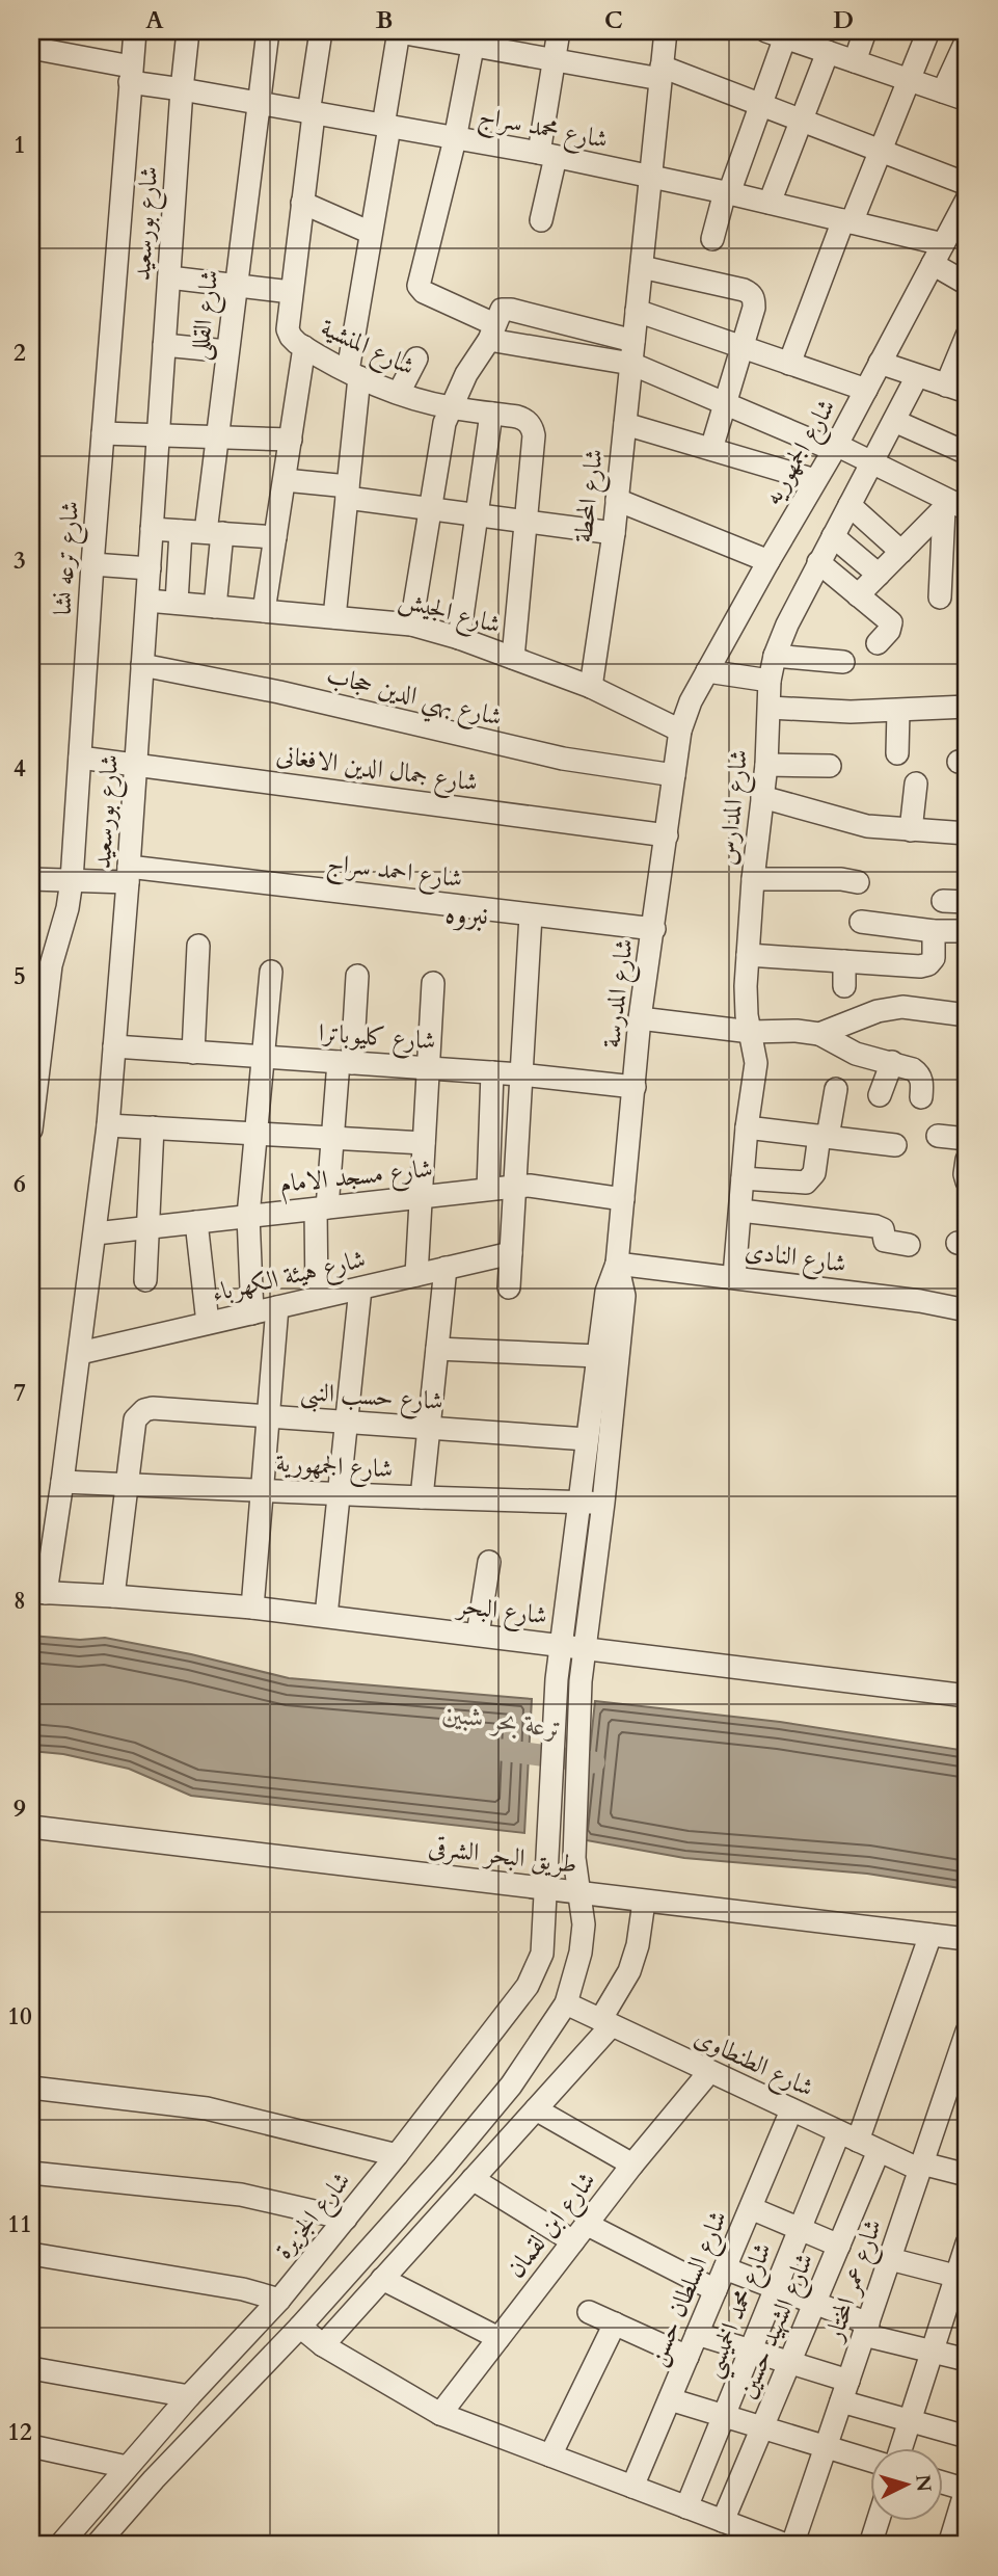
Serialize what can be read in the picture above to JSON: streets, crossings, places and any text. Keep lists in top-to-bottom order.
{
  "streets": {
    "street": [
      "شارع محمد سراج",
      "شارع بورسعيد",
      "شارع القللى",
      "شارع المنشية",
      "شارع الجمهوريه",
      "شارع المحطة",
      "شارع ترعه نشا",
      "شارع الجيش",
      "شارع بهي الدين حجاب",
      "شارع جمال الدين الافغانى",
      "شارع المدارس",
      "شارع احمد سراج",
      "شارع المدرسة",
      "شارع كليوباترا",
      "شارع مسجد الامام",
      "شارع النادى",
      "شارع هيئة الكهرباء",
      "شارع حسب النبى",
      "شارع الجمهورية",
      "شارع البحر",
      "طريق البحر الشرقى",
      "شارع الطنطاوى",
      "شارع الجزيرة",
      "شارع ابن لقمان",
      "شارع عمر المختار",
      "شارع السلطان حسن",
      "شارع محمد الخميسي",
      "شارع الشهيد حسين"
    ]
  },
  "crossings": [
    ["شارع محمد سراج", "شارع بورسعيد"],
    ["شارع محمد سراج", "شارع القللى"],
    ["شارع محمد سراج", "شارع المنشية"],
    ["شارع محمد سراج", "شارع الجمهوريه"],
    ["شارع محمد سراج", "شارع المحطة"],
    ["شارع محمد سراج", "شارع ترعه نشا"],
    ["شارع بورسعيد", "شارع الجيش"],
    ["شارع بورسعيد", "شارع بهي الدين حجاب"],
    ["شارع بورسعيد", "شارع جمال الدين الافغانى"],
    ["شارع بورسعيد", "شارع احمد سراج"],
    ["شارع بورسعيد", "شارع كليوباترا"],
    ["شارع بورسعيد", "شارع مسجد الامام"],
    ["شارع بورسعيد", "شارع هيئة الكهرباء"],
    ["شارع بورسعيد", "شارع الجمهورية"],
    ["شارع بورسعيد", "شارع البحر"],
    ["شارع القللى", "شارع الجيش"],
    ["شارع الجمهوريه", "شارع الجيش"],
    ["شارع الجمهوريه", "شارع المدرسة"],
    ["شارع المحطة", "شارع الجيش"],
    ["شارع ترعه نشا", "شارع جمال الدين الافغانى"],
    ["شارع ترعه نشا", "شارع احمد سراج"],
    ["شارع الجيش", "شارع المدرسة"],
    ["شارع بهي الدين حجاب", "شارع المدرسة"],
    ["شارع جمال الدين الافغانى", "شارع المدرسة"],
    ["شارع المدارس", "شارع النادى"],
    ["شارع احمد سراج", "شارع المدرسة"],
    ["شارع المدرسة", "شارع كليوباترا"],
    ["شارع المدرسة", "شارع مسجد الامام"],
    ["شارع المدرسة", "شارع النادى"],
    ["شارع المدرسة", "شارع حسب النبى"],
    ["شارع المدرسة", "شارع الجمهورية"],
    ["شارع المدرسة", "شارع البحر"],
    ["شارع المدرسة", "طريق البحر الشرقى"],
    ["شارع المدرسة", "شارع الجزيرة"],
    ["شارع حسب النبى", "شارع الجمهورية"],
    ["طريق البحر الشرقى", "شارع الجزيرة"],
    ["طريق البحر الشرقى", "شارع محمد الخميسي"],
    ["شارع الطنطاوى", "شارع ابن لقمان"],
    ["شارع الطنطاوى", "شارع عمر المختار"],
    ["شارع الطنطاوى", "شارع السلطان حسن"],
    ["شارع الطنطاوى", "شارع محمد الخميسي"],
    ["شارع الطنطاوى", "شارع الشهيد حسين"]
  ],
  "districts": ["نبروه"],
  "water": ["ترعة بحر شبين"],
  "north": "right",
  "grid": {
    "columns": [
      "A",
      "B",
      "C",
      "D"
    ],
    "rows": [
      "1",
      "2",
      "3",
      "4",
      "5",
      "6",
      "7",
      "8",
      "9",
      "10",
      "11",
      "12"
    ]
  }
}
